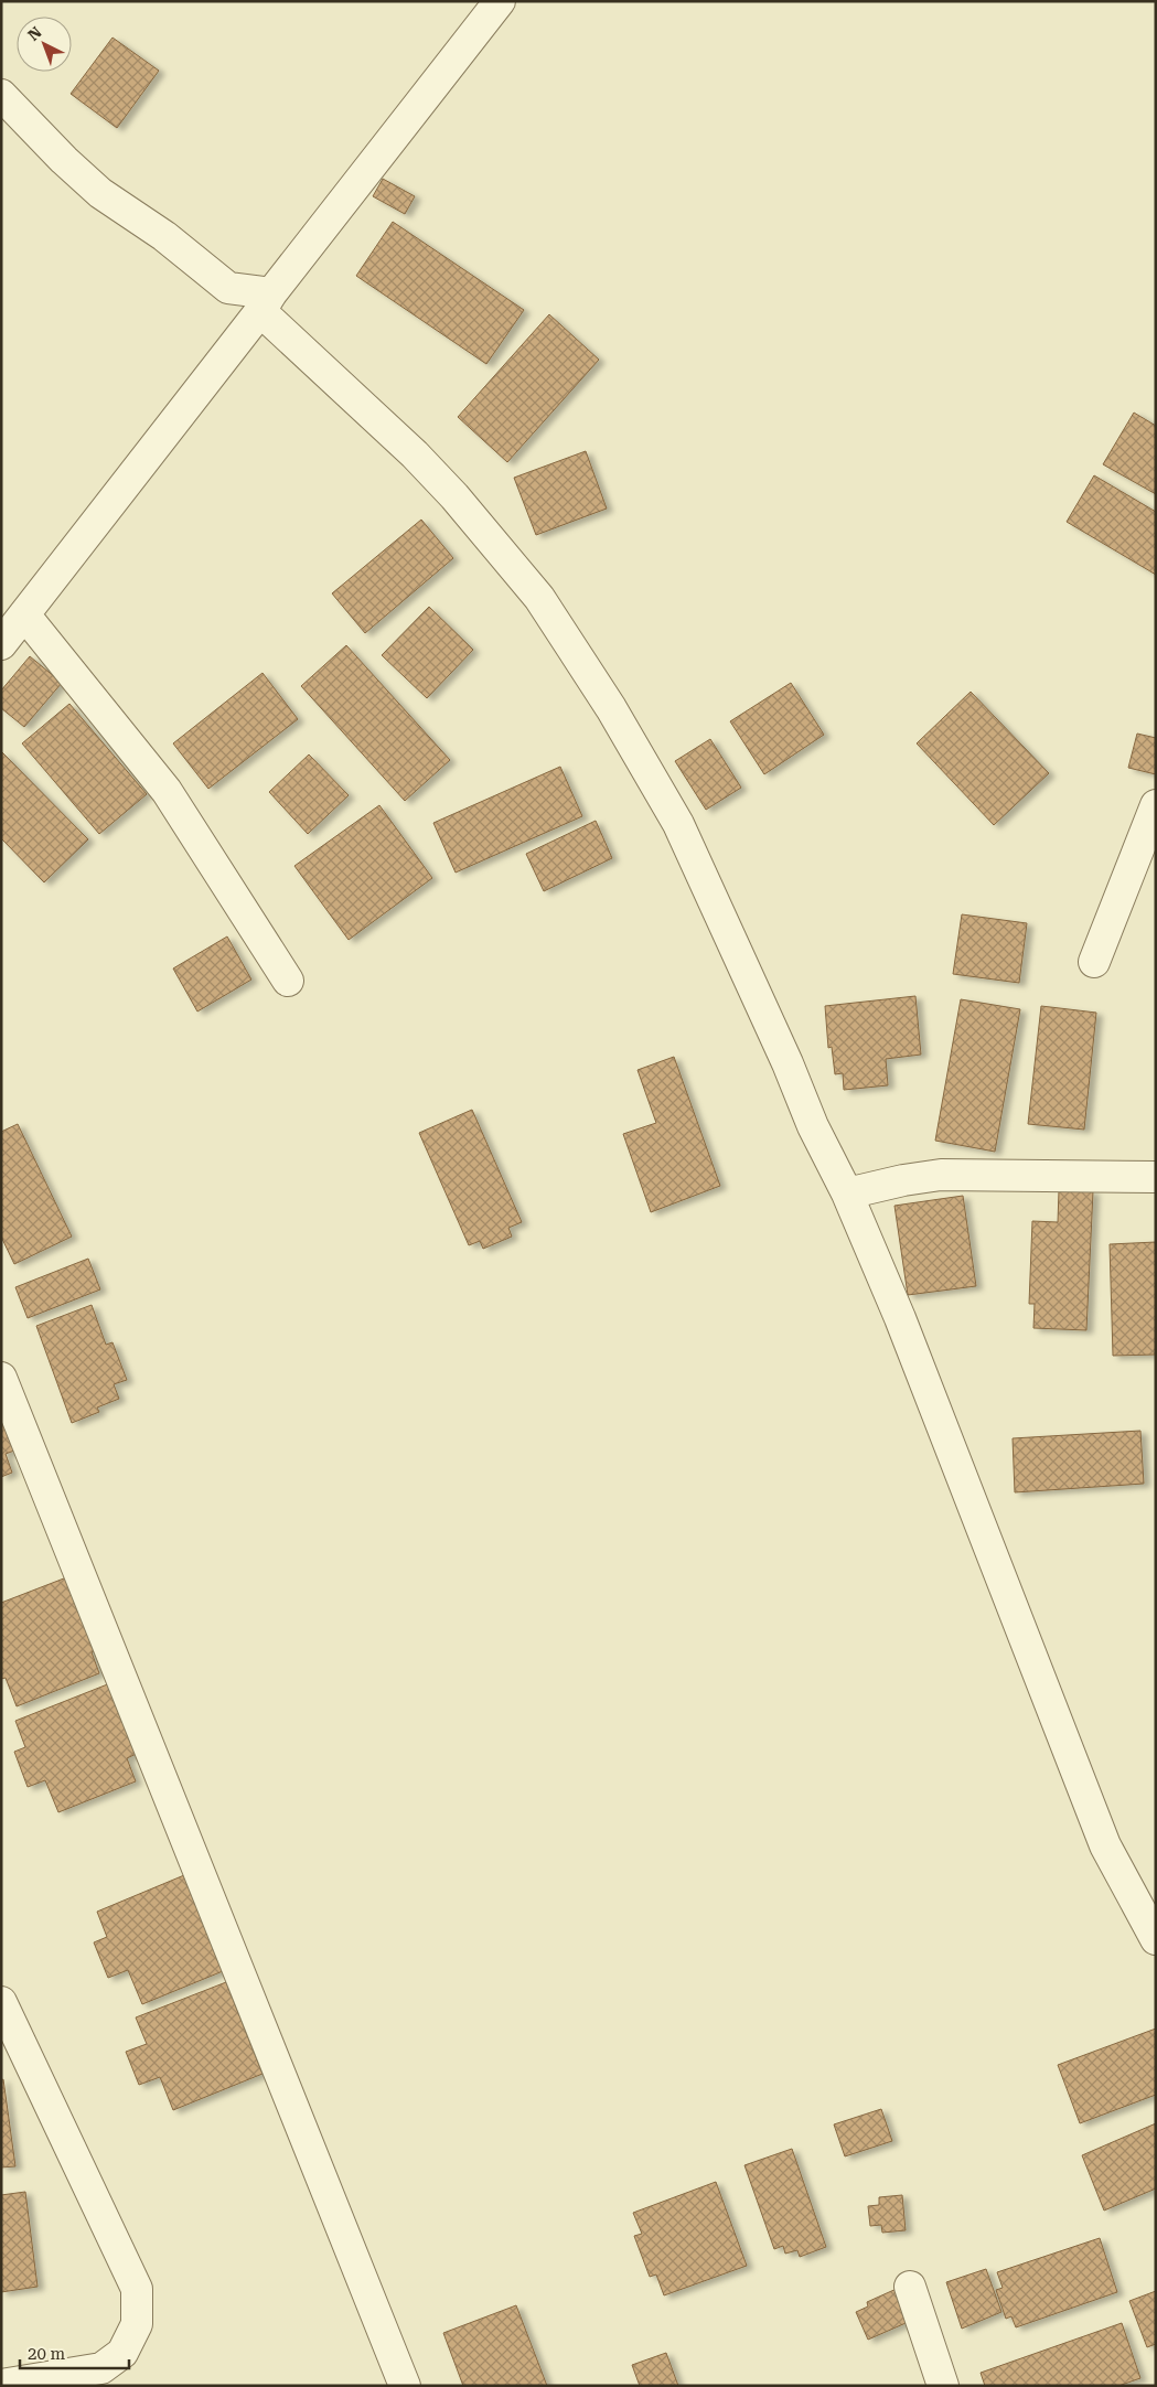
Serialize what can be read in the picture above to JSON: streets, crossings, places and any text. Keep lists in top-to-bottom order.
{
  "scale_bar": "20 m",
  "north": "top left"
}
